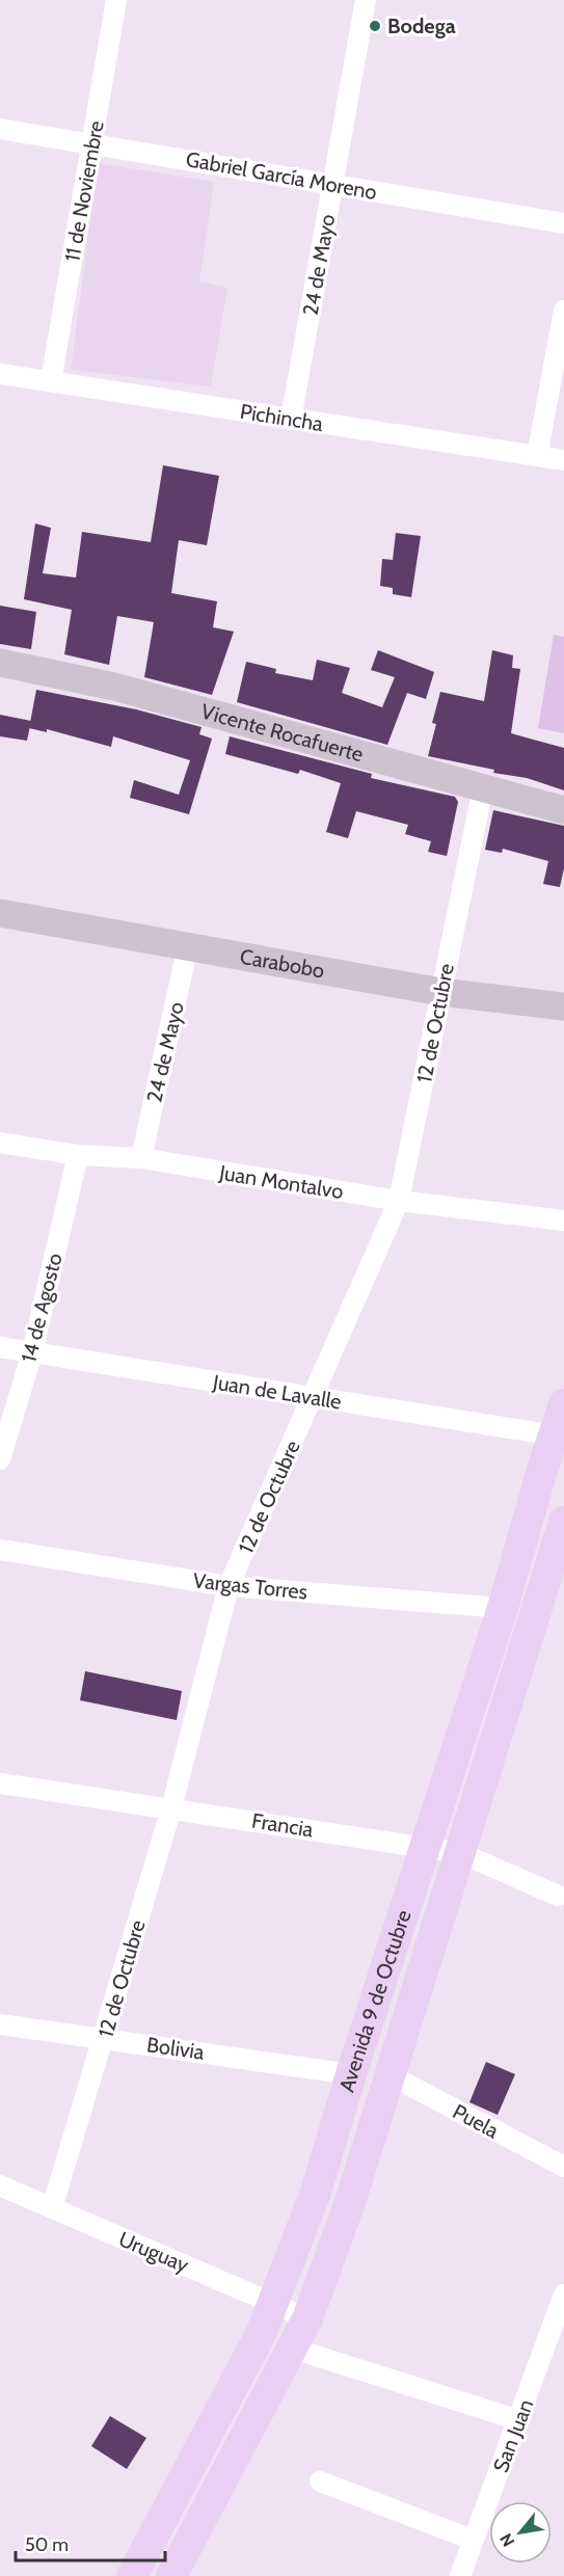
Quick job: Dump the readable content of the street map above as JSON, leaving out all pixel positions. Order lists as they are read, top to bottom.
{
  "streets": {
    "main road": ["Vicente Rocafuerte", "Carabobo", "Avenida 9 de Octubre"],
    "street": [
      "Gabriel García Moreno",
      "11 de Noviembre",
      "24 de Mayo",
      "Pichincha",
      "12 de Octubre",
      "Juan Montalvo",
      "14 de Agosto",
      "Juan de Lavalle",
      "Vargas Torres",
      "Francia",
      "Bolivia",
      "Puela",
      "Uruguay",
      "San Juan"
    ]
  },
  "crossings": [
    ["Gabriel García Moreno", "11 de Noviembre"],
    ["Gabriel García Moreno", "24 de Mayo"],
    ["11 de Noviembre", "Pichincha"],
    ["24 de Mayo", "Pichincha"],
    ["24 de Mayo", "Carabobo"],
    ["24 de Mayo", "Juan Montalvo"],
    ["Vicente Rocafuerte", "12 de Octubre"],
    ["Carabobo", "12 de Octubre"],
    ["12 de Octubre", "Juan Montalvo"],
    ["12 de Octubre", "Juan de Lavalle"],
    ["12 de Octubre", "Vargas Torres"],
    ["12 de Octubre", "Francia"],
    ["12 de Octubre", "Bolivia"],
    ["12 de Octubre", "Uruguay"],
    ["Juan Montalvo", "14 de Agosto"],
    ["14 de Agosto", "Juan de Lavalle"],
    ["Juan de Lavalle", "Avenida 9 de Octubre"],
    ["Vargas Torres", "Avenida 9 de Octubre"],
    ["Francia", "Avenida 9 de Octubre"],
    ["Avenida 9 de Octubre", "Bolivia"],
    ["Avenida 9 de Octubre", "Puela"],
    ["Avenida 9 de Octubre", "Uruguay"]
  ],
  "places": ["Bodega"],
  "scale_bar": "50 m",
  "north": "bottom left"
}
